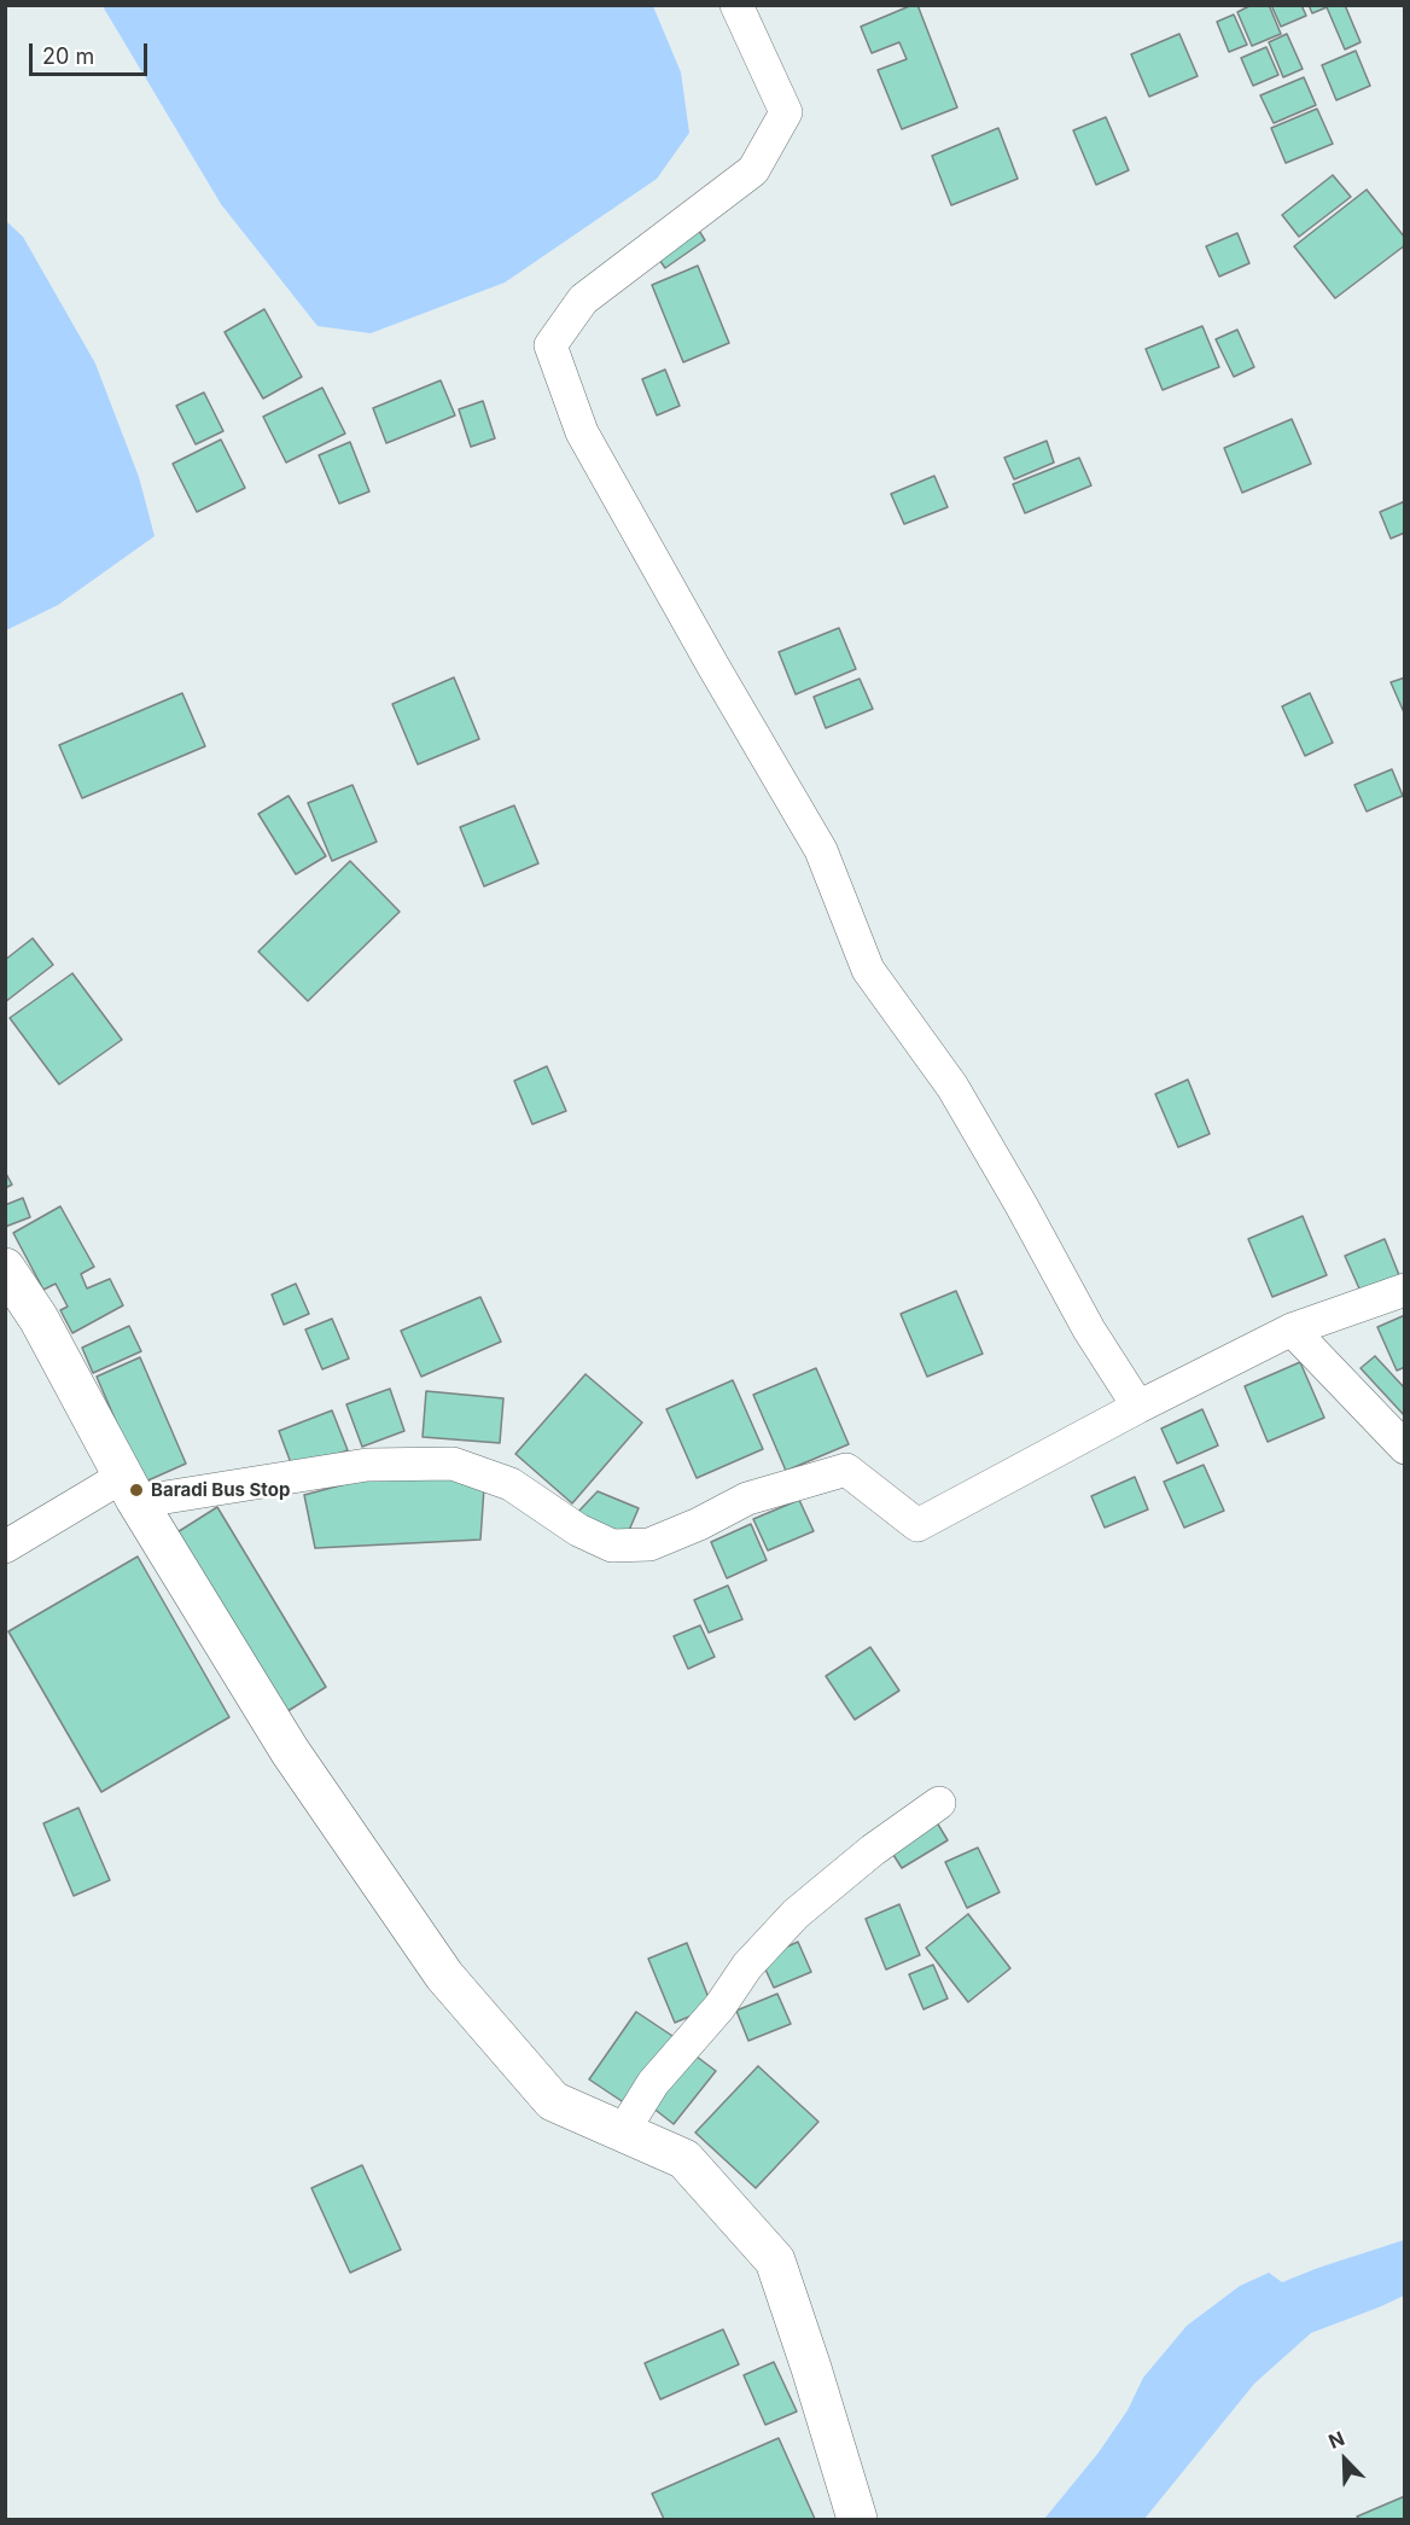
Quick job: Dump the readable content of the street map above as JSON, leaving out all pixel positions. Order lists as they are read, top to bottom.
{
  "places": ["Baradi Bus Stop"],
  "scale_bar": "20 m",
  "north": "top left"
}
